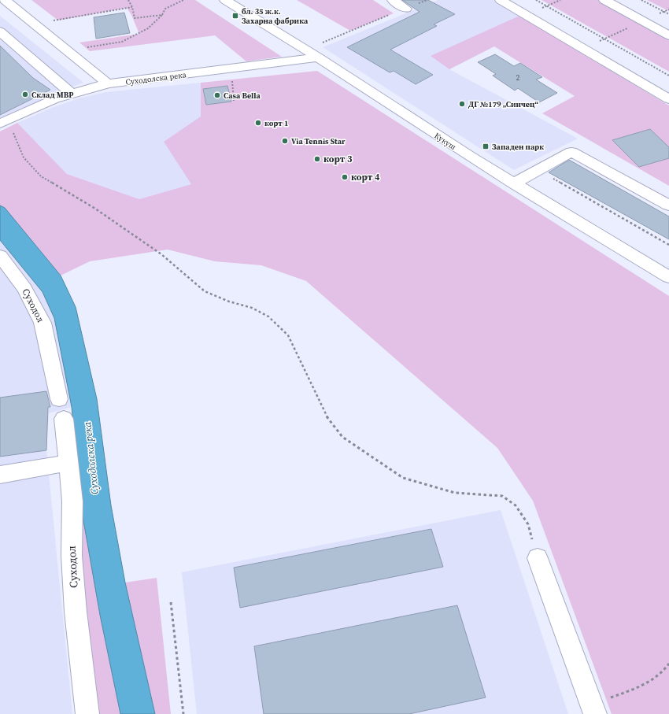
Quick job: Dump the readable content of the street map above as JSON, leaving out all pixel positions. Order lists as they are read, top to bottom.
{
  "streets": {
    "street": ["Суходолска река", "Кукуш", "Суходол"]
  },
  "crossings": [
    ["Суходолска река", "Кукуш"]
  ],
  "water": ["Суходолска река"],
  "places": {
    "transit": ["бл. 35 ж.к. Захарна фабрика", "Западен парк"],
    "other": [
      "Склад МВР",
      "Casa Bella",
      "ДГ №179 „Синчец“",
      "корт 1",
      "Via Tennis Star",
      "корт 3",
      "корт 4"
    ]
  },
  "house_numbers": ["2"]
}
